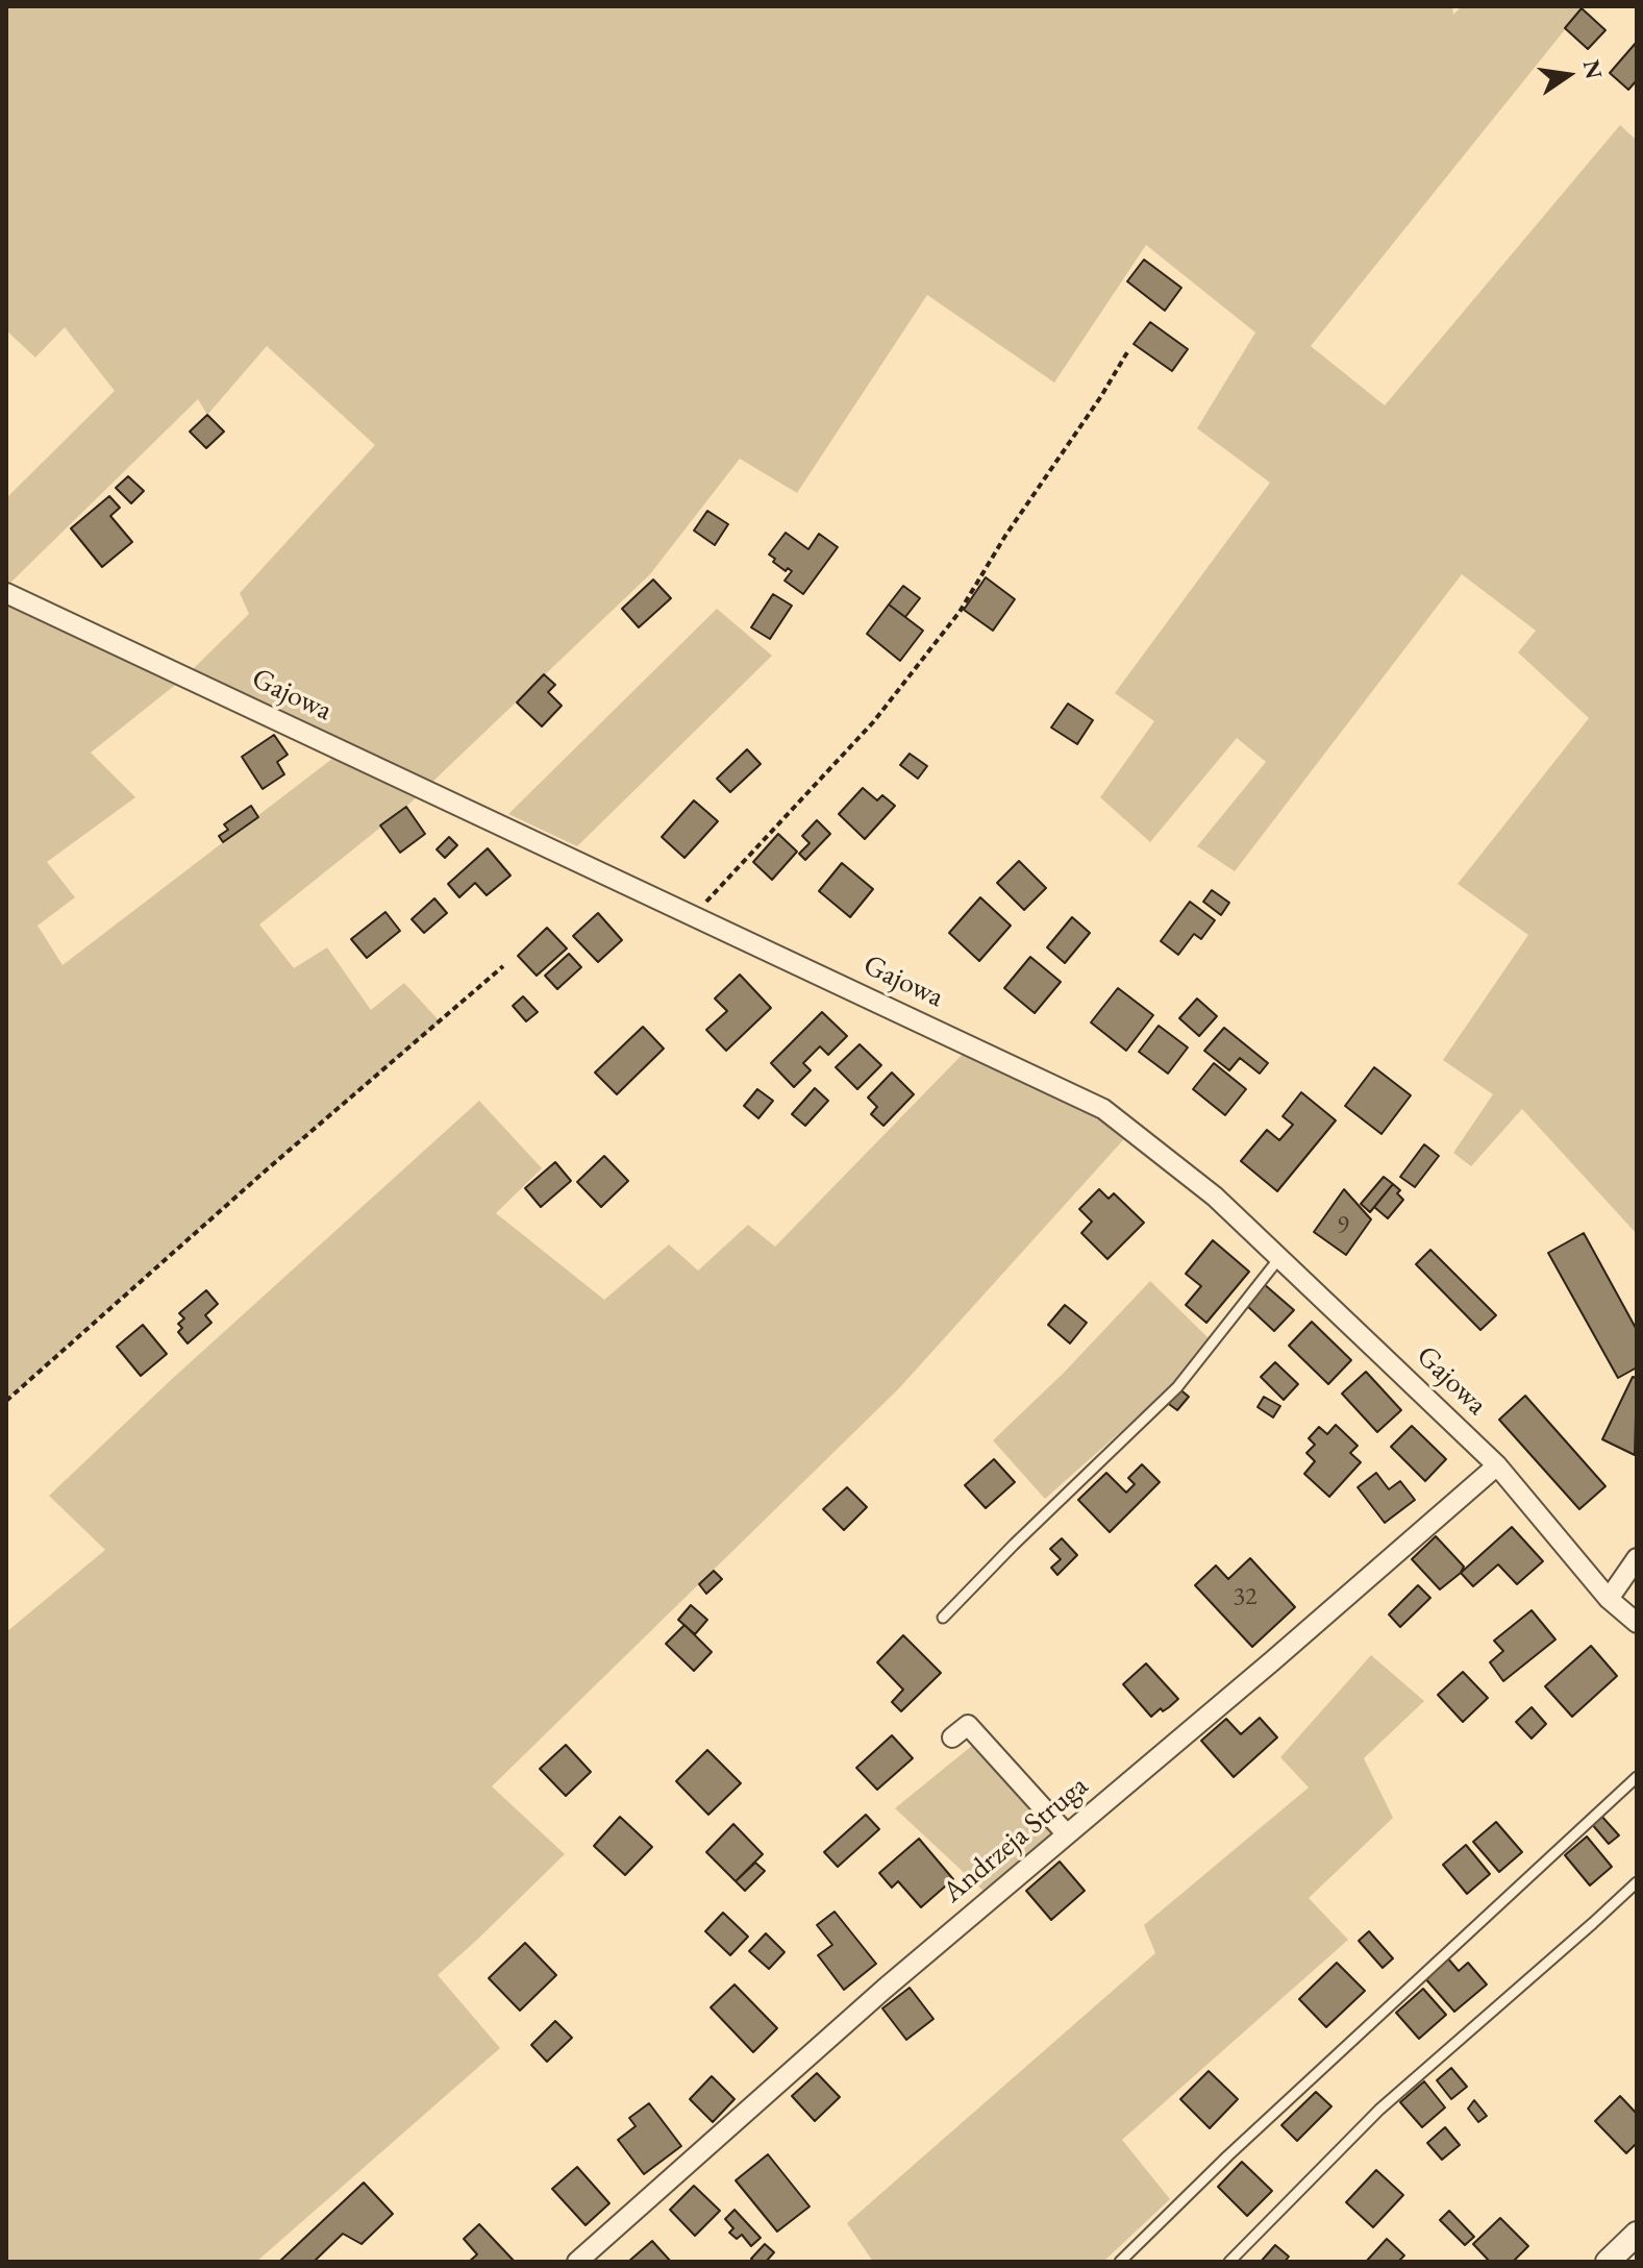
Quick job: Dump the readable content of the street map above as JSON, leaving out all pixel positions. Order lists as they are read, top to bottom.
{
  "streets": {
    "street": ["Gajowa", "Andrzeja Struga"]
  },
  "crossings": [
    ["Gajowa", "Andrzeja Struga"]
  ],
  "house_numbers": ["9", "32"],
  "north": "right"
}
